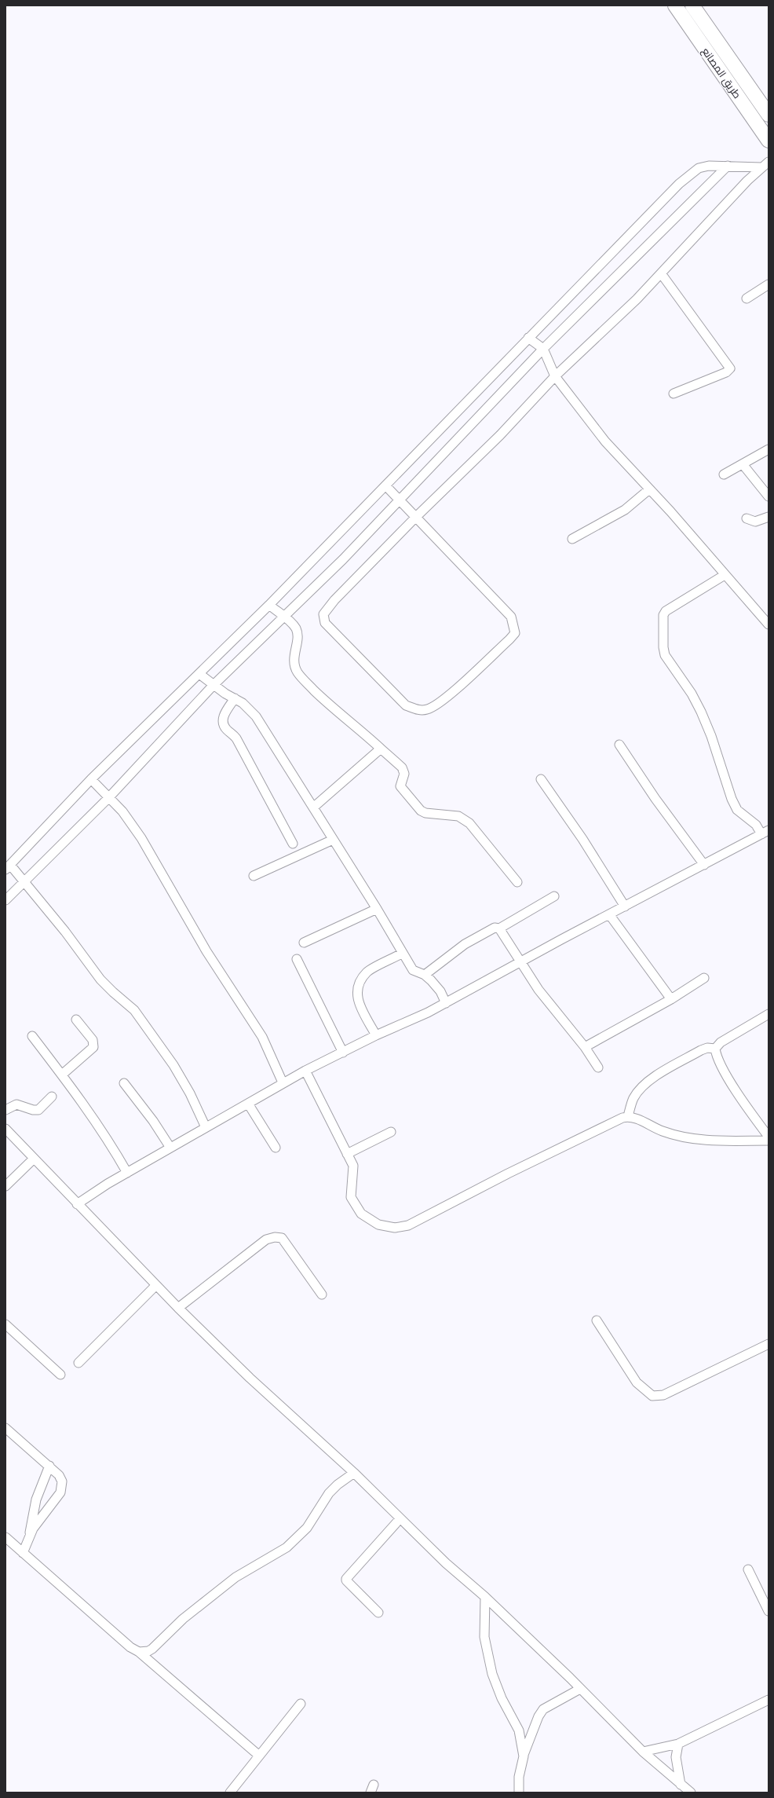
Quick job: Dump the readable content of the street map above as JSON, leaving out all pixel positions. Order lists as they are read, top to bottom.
{
  "streets": {
    "main road": ["طريق المصانع"]
  }
}
